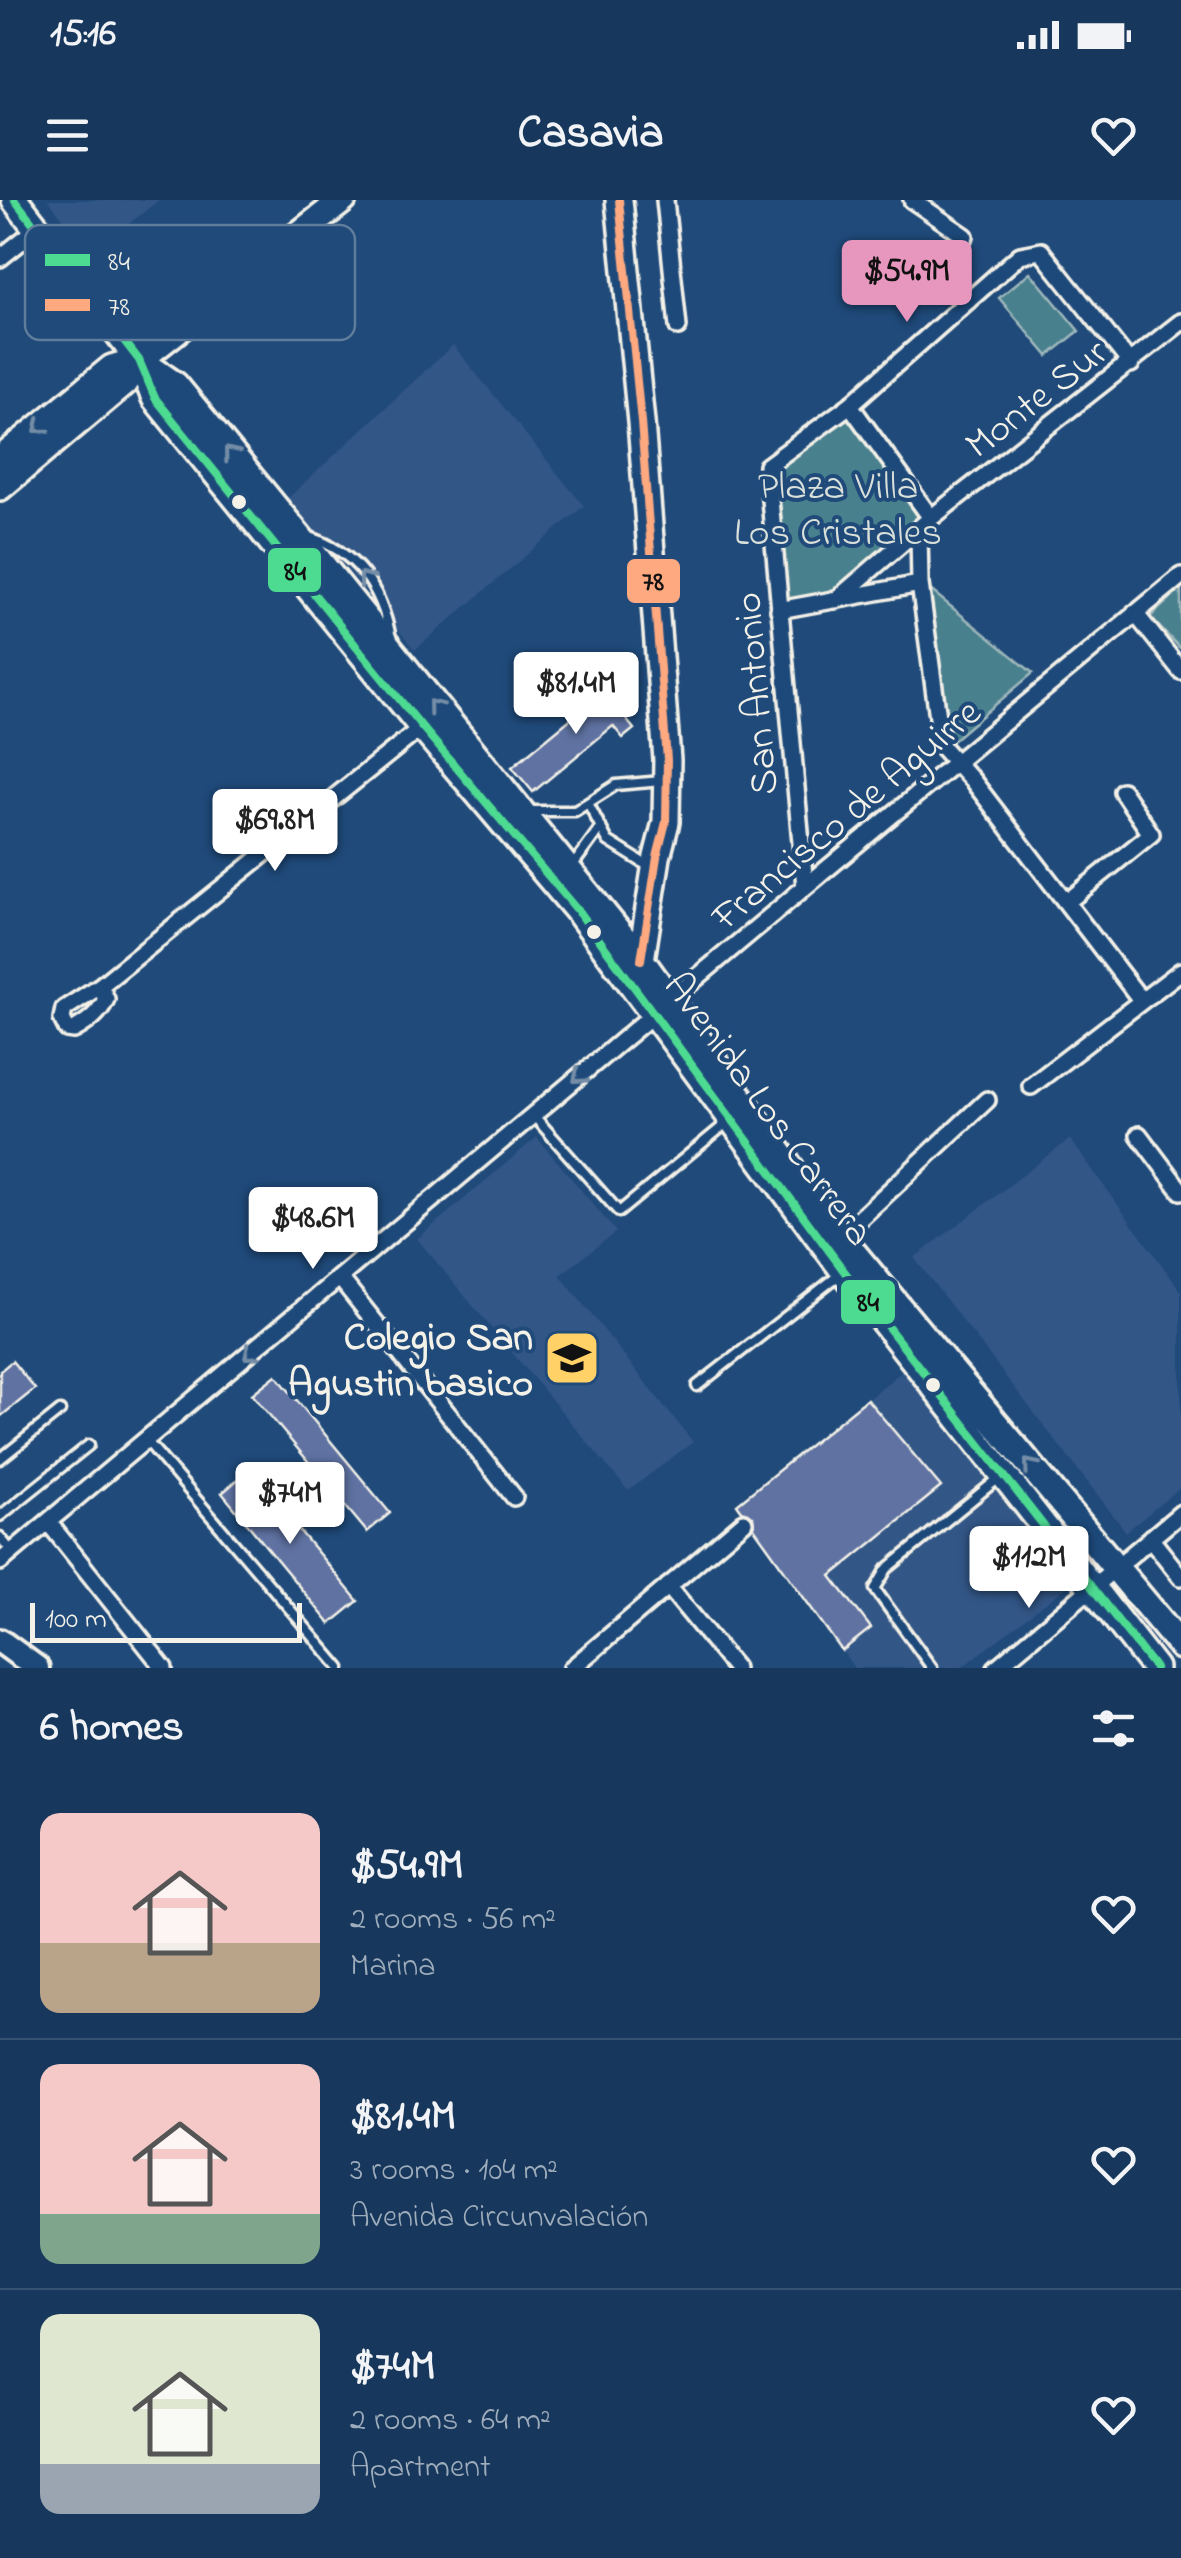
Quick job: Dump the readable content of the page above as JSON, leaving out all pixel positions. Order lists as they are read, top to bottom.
{
  "streets": {
    "main road": ["Avenida Los Carrera"],
    "street": ["Monte Sur", "San Antonio", "Francisco de Aguirre"]
  },
  "crossings": [
    ["San Antonio", "Francisco de Aguirre"],
    ["Francisco de Aguirre", "Avenida Los Carrera"]
  ],
  "parks": ["Plaza Villa Los Cristales"],
  "places": {
    "school or university": ["Colegio San Agustin basico"]
  },
  "lines": ["transit line 84", "transit line 78"],
  "legend": ["84", "78"],
  "scale_bar": "100 m",
  "page": {
    "status": "15:16",
    "header": "Casavia",
    "price": [
      "$54.9M",
      "$81.4M",
      "$69.8M",
      "$48.6M",
      "$74M",
      "$112M"
    ],
    "scale": "100 m",
    "heading": "6 homes",
    "list": [
      {
        "name": "$54.9M",
        "note": "2 rooms · 56 m² · Marina"
      },
      {
        "name": "$81.4M",
        "note": "3 rooms · 104 m² · Avenida Circunvalación"
      },
      {
        "name": "$74M",
        "note": "2 rooms · 64 m² · Apartment"
      }
    ]
  }
}
